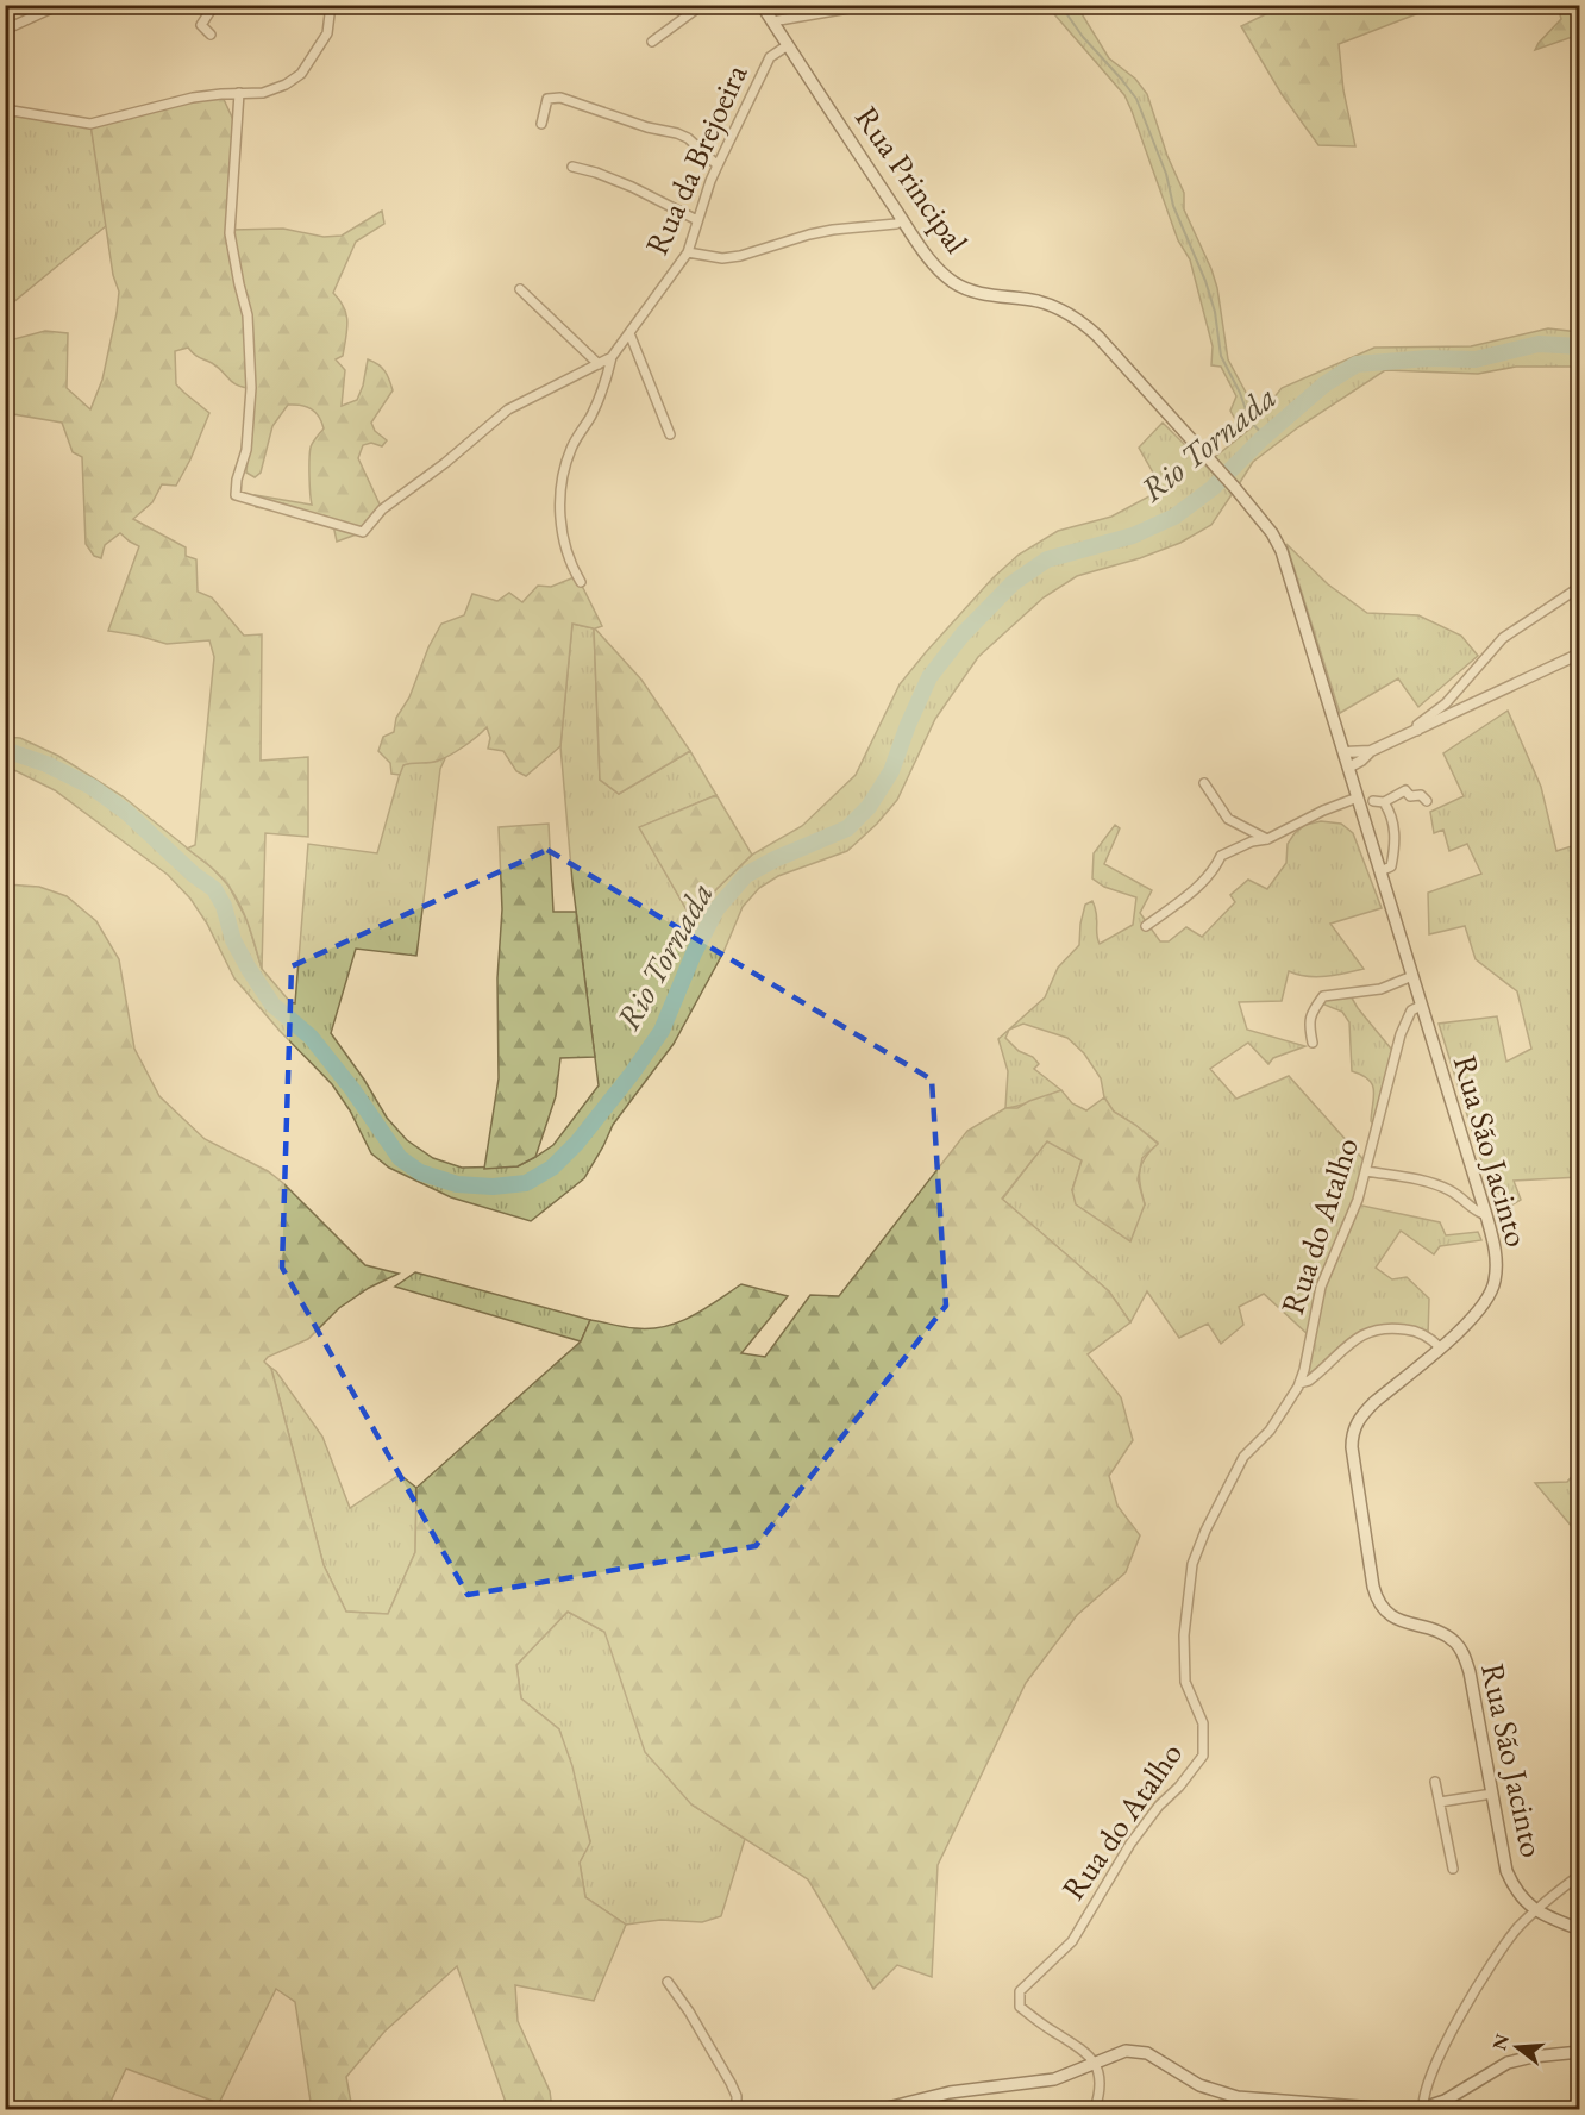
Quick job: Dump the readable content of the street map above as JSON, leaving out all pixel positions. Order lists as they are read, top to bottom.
{
  "streets": {
    "main road": ["Rua Principal", "Rua São Jacinto"],
    "street": ["Rua da Brejoeira", "Rua do Atalho"]
  },
  "crossings": [
    ["Rua da Brejoeira", "Rua Principal"],
    ["Rua Principal", "Rua São Jacinto"],
    ["Rua São Jacinto", "Rua do Atalho"]
  ],
  "water": ["Rio Tornada"],
  "north": "left"
}
